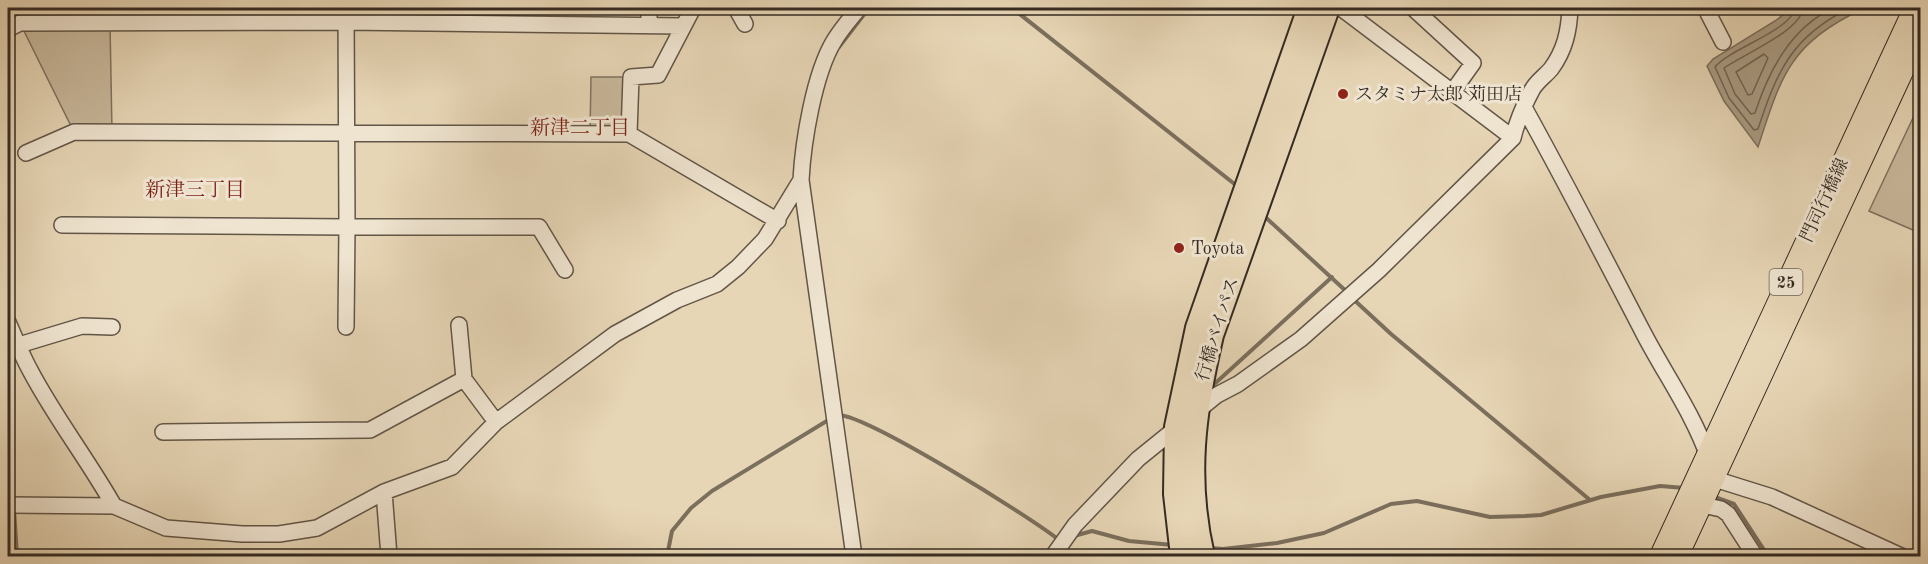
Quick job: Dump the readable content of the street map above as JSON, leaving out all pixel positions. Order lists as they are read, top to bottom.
{
  "streets": {
    "highway": ["行橋バイパス"],
    "main road": ["門司行橋線", "25"]
  },
  "districts": ["新津二丁目", "新津三丁目"],
  "places": ["スタミナ太郎 苅田店", "Toyota"]
}
